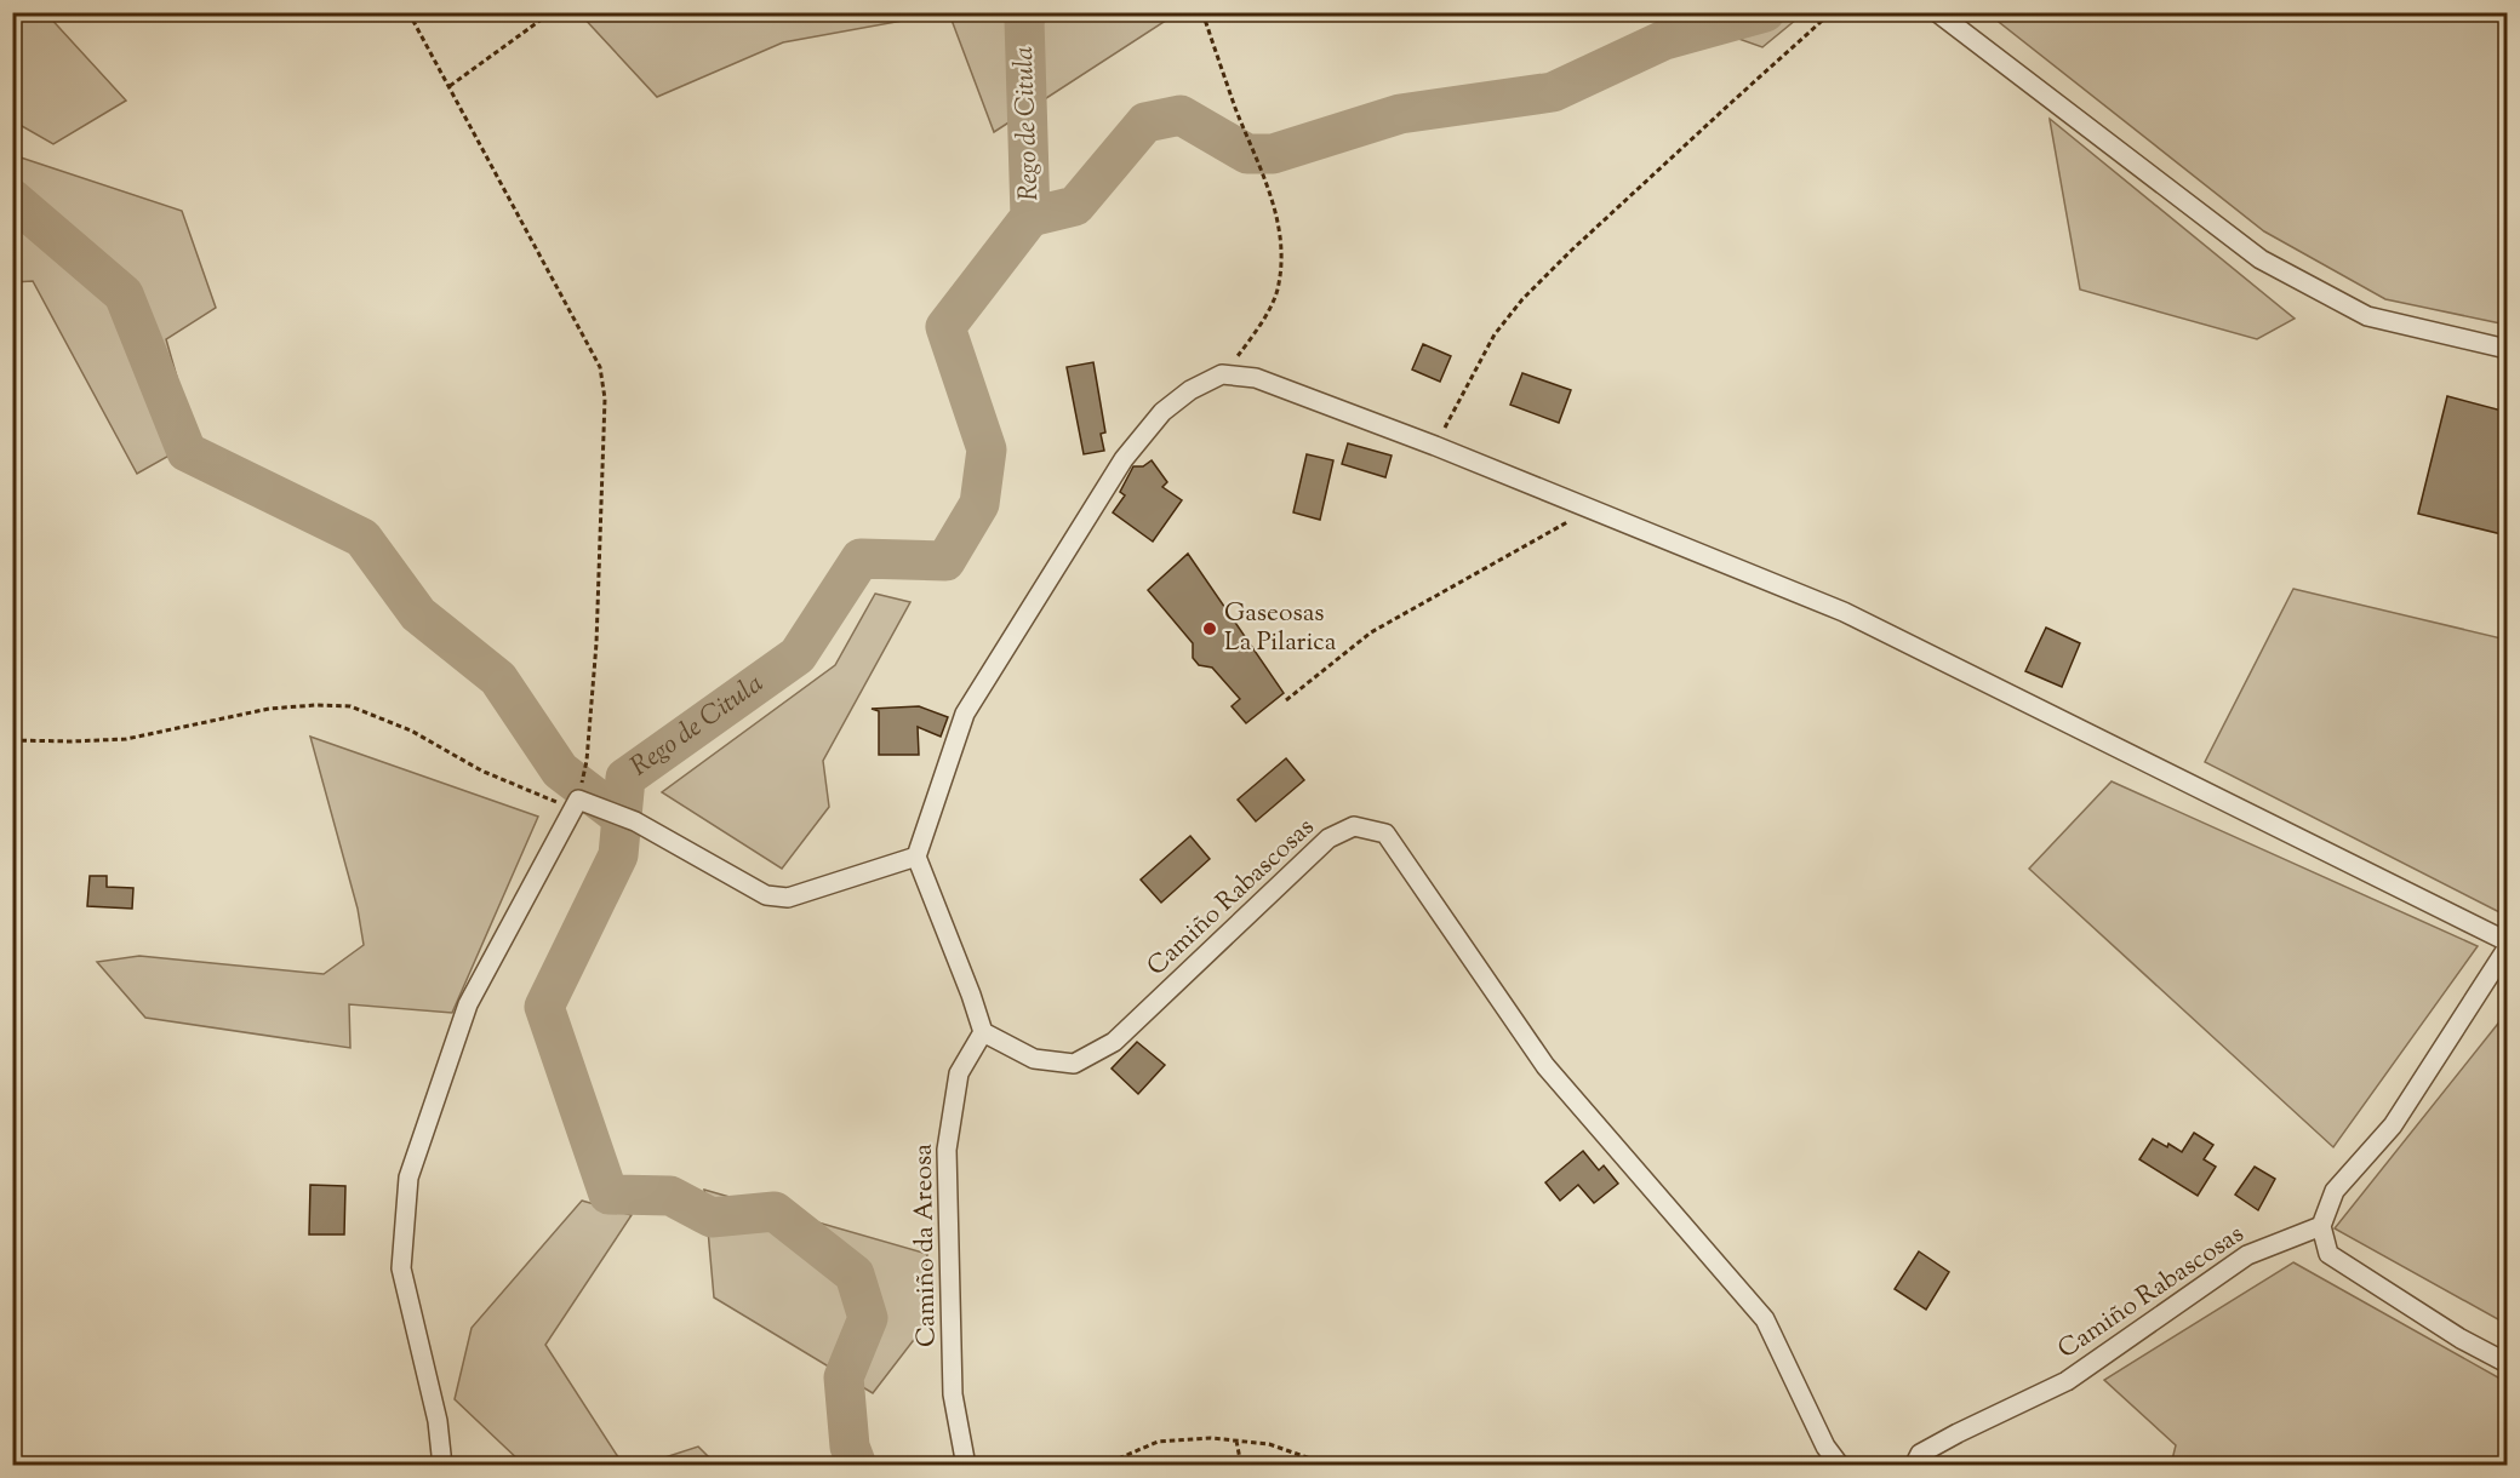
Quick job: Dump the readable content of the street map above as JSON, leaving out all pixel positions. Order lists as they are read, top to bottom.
{
  "streets": {
    "street": ["Camiño Rabascosas", "Camiño da Areosa"]
  },
  "crossings": [
    ["Camiño Rabascosas", "Camiño da Areosa"]
  ],
  "water": ["Rego de Citula"],
  "places": ["Gaseosas La Pilarica"]
}
